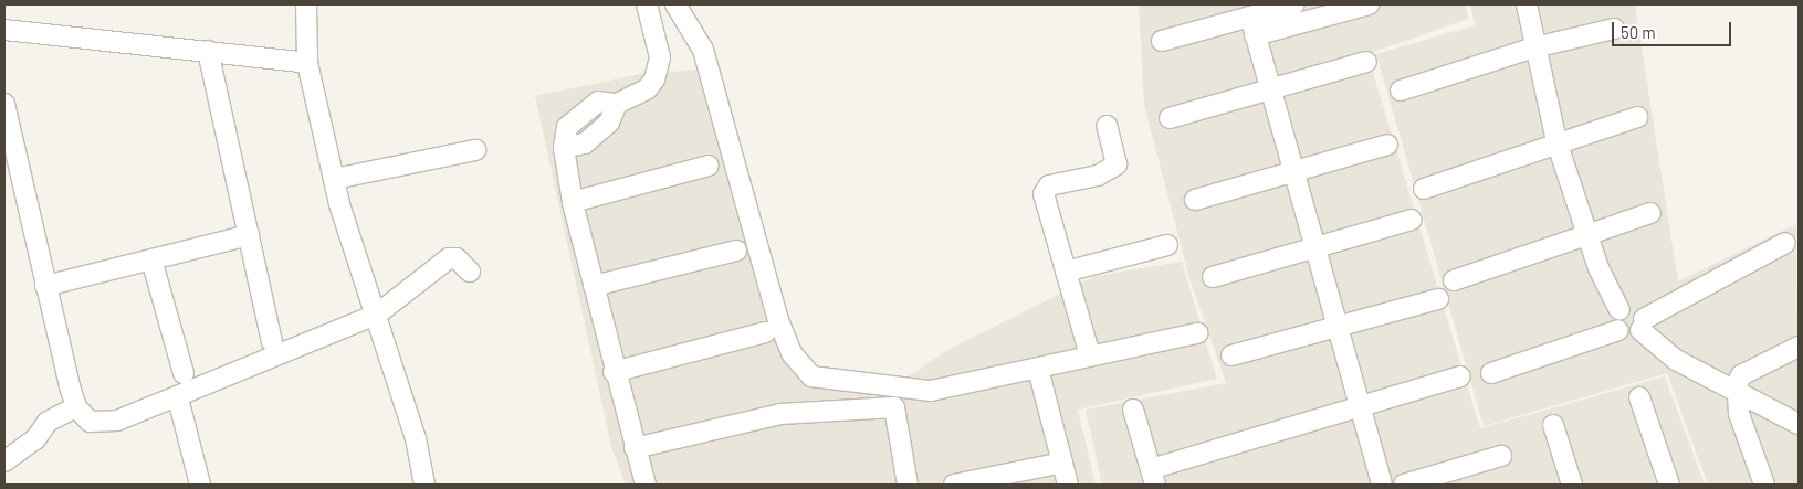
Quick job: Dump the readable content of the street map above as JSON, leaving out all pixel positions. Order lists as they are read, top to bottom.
{
  "scale_bar": "50 m"
}
